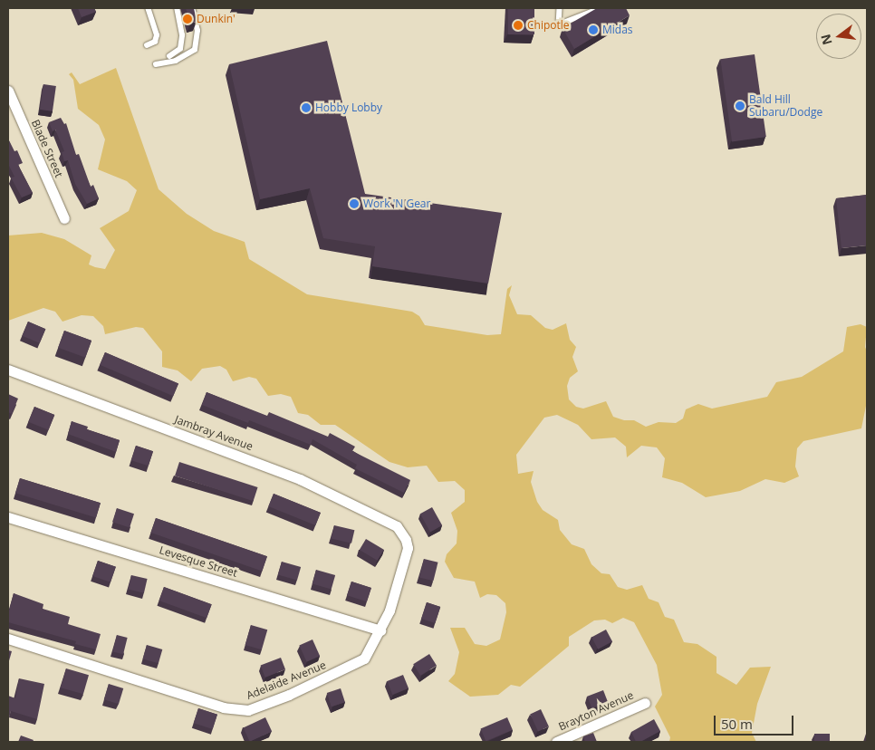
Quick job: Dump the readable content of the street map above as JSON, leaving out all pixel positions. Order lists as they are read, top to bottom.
{
  "streets": {
    "street": [
      "Blade Street",
      "Jambray Avenue",
      "Levesque Street",
      "Adelaide Avenue",
      "Brayton Avenue"
    ]
  },
  "crossings": [
    ["Jambray Avenue", "Adelaide Avenue"],
    ["Levesque Street", "Adelaide Avenue"]
  ],
  "places": [
    "Dunkin'",
    "Chipotle",
    "Midas",
    "Bald Hill Subaru/Dodge",
    "Hobby Lobby",
    "Work 'N Gear"
  ],
  "scale_bar": "50 m",
  "north": "left"
}
